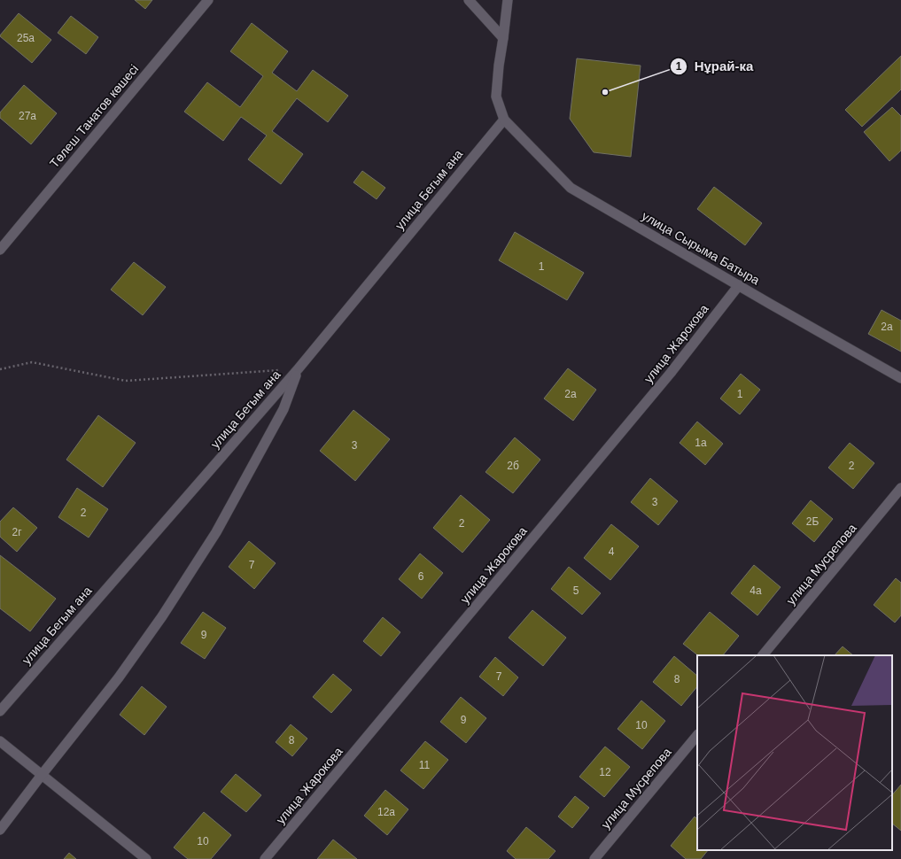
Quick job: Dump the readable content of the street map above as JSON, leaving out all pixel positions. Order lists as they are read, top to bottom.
{
  "streets": {
    "street": [
      "Төлеш Танатов көшесі",
      "улица Бегым ана",
      "улица Сырыма Батыра",
      "улица Жарокова",
      "улица Мусрепова"
    ]
  },
  "crossings": [
    ["улица Бегым ана", "улица Сырыма Батыра"],
    ["улица Сырыма Батыра", "улица Жарокова"]
  ],
  "places": ["Нұрай-ка"],
  "house_numbers": [
    "25а",
    "27а",
    "1",
    "2а",
    "2а",
    "1",
    "1а",
    "3",
    "2б",
    "2",
    "3",
    "2",
    "2Б",
    "2",
    "2г",
    "4",
    "7",
    "6",
    "5",
    "4а",
    "9",
    "7",
    "8",
    "9",
    "10",
    "8",
    "11",
    "12",
    "12а",
    "10"
  ]
}
